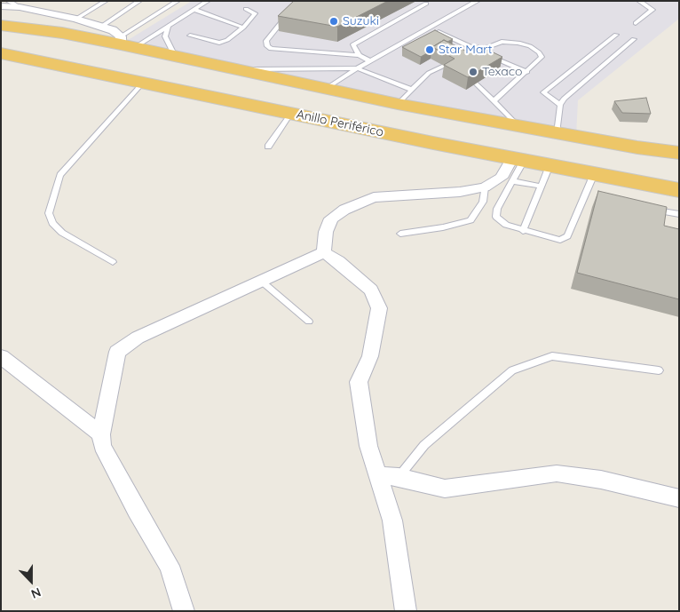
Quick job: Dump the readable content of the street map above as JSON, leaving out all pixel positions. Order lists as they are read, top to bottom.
{
  "streets": {
    "highway": ["Anillo Periférico"]
  },
  "places": ["Suzuki", "Star Mart", "Texaco"],
  "north": "bottom"
}
